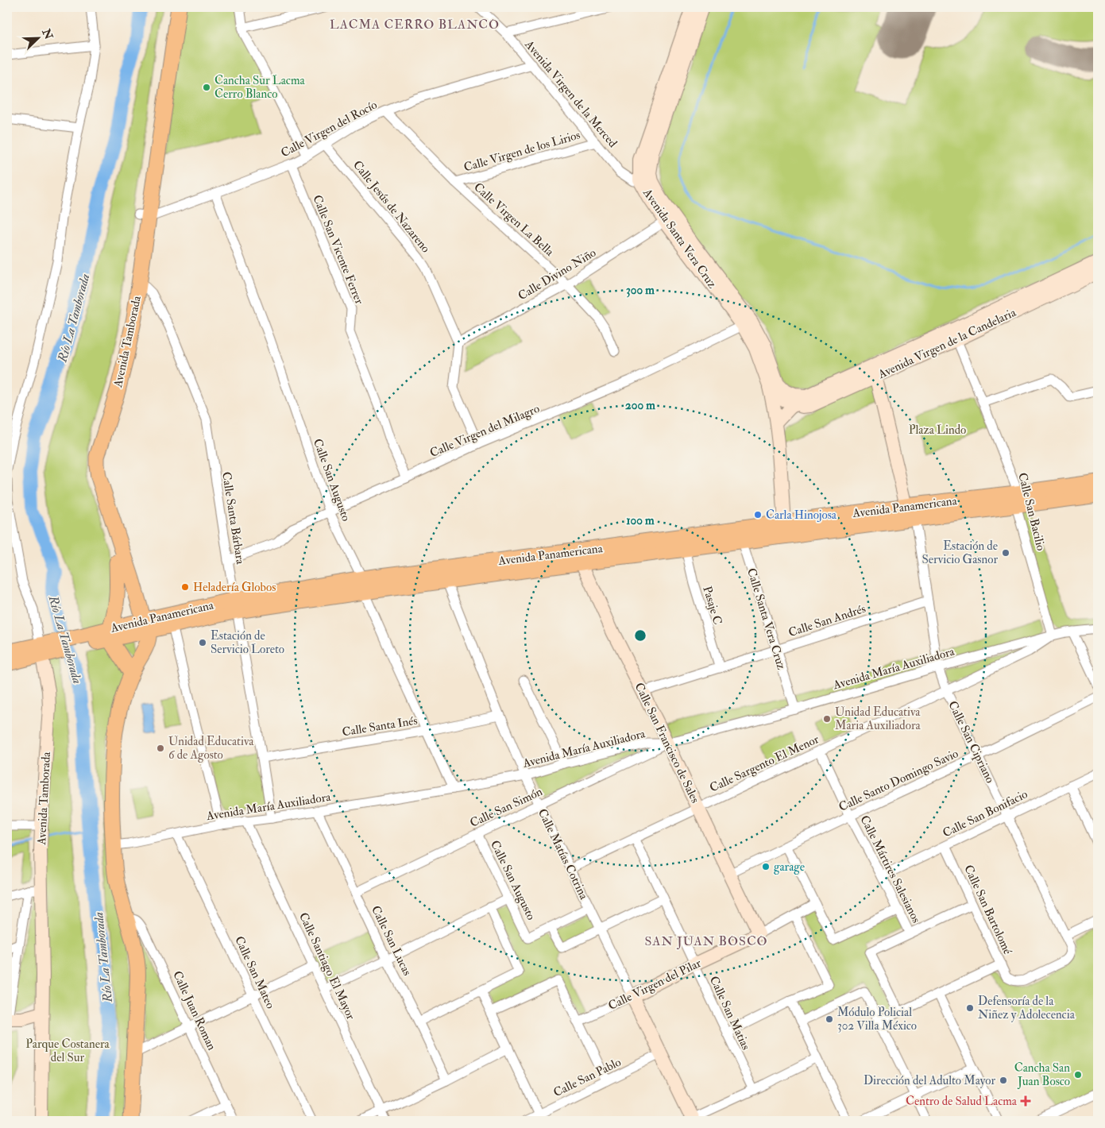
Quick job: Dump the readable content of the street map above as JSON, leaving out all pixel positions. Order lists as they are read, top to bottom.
{
  "streets": {
    "main road": [
      "Avenida Santa Vera Cruz",
      "Avenida Tamborada",
      "Avenida Virgen de la Candelaria",
      "Avenida Panamericana",
      "Calle San Cipriano",
      "Calle San Francisco de Sales",
      "Calle Matías Cotrina",
      "Calle Virgen del Pilar"
    ],
    "street": [
      "Avenida Virgen de la Merced",
      "Calle Virgen del Rocío",
      "Calle Virgen de los Lirios",
      "Calle Jesús de Nazareno",
      "Calle Virgen La Bella",
      "Calle San Vicente Ferrer",
      "Calle Divino Niño",
      "Calle Virgen del Milagro",
      "Calle San Augusto",
      "Calle San Bacilio",
      "Calle Santa Bárbara",
      "Pasaje C",
      "Calle Santa Vera Cruz",
      "Calle San Andrés",
      "Avenida María Auxiliadora",
      "Calle Santa Inés",
      "Calle Sargento El Menor",
      "Calle Santo Domingo Savio",
      "Calle San Simón",
      "Calle San Bonifacio",
      "Calle Mártires Salesianos",
      "Calle San Bartolomé",
      "Calle San Lucas",
      "Calle Santiago El Mayor",
      "Calle San Mateo",
      "Calle Juan Roman",
      "Calle San Matias",
      "Calle San Pablo"
    ]
  },
  "crossings": [
    ["Avenida Virgen de la Merced", "Calle Virgen del Rocío"],
    ["Avenida Virgen de la Merced", "Calle Virgen de los Lirios"],
    ["Avenida Virgen de la Merced", "Avenida Santa Vera Cruz"],
    ["Calle Virgen del Rocío", "Calle Jesús de Nazareno"],
    ["Calle Virgen del Rocío", "Calle Virgen La Bella"],
    ["Calle Virgen del Rocío", "Calle San Vicente Ferrer"],
    ["Calle Virgen del Rocío", "Avenida Tamborada"],
    ["Calle Virgen del Rocío", "Calle San Augusto"],
    ["Calle Virgen de los Lirios", "Calle Virgen La Bella"],
    ["Calle Jesús de Nazareno", "Calle Divino Niño"],
    ["Calle Jesús de Nazareno", "Calle Virgen del Milagro"],
    ["Calle Virgen La Bella", "Calle Divino Niño"],
    ["Avenida Santa Vera Cruz", "Calle Divino Niño"],
    ["Avenida Santa Vera Cruz", "Avenida Virgen de la Candelaria"],
    ["Avenida Santa Vera Cruz", "Calle Virgen del Milagro"],
    ["Calle San Vicente Ferrer", "Calle Virgen del Milagro"],
    ["Avenida Tamborada", "Avenida Panamericana"],
    ["Avenida Tamborada", "Calle Santa Bárbara"],
    ["Avenida Tamborada", "Avenida María Auxiliadora"],
    ["Avenida Tamborada", "Calle Juan Roman"],
    ["Avenida Virgen de la Candelaria", "Calle San Bacilio"],
    ["Avenida Virgen de la Candelaria", "Calle San Cipriano"],
    ["Calle Virgen del Milagro", "Calle San Augusto"],
    ["Calle Virgen del Milagro", "Calle Santa Bárbara"],
    ["Calle San Augusto", "Avenida Panamericana"],
    ["Calle San Augusto", "Avenida María Auxiliadora"],
    ["Calle San Augusto", "Calle Santa Inés"],
    ["Calle San Augusto", "Calle San Simón"],
    ["Avenida Panamericana", "Calle San Bacilio"],
    ["Avenida Panamericana", "Calle Santa Bárbara"],
    ["Avenida Panamericana", "Pasaje C"],
    ["Avenida Panamericana", "Calle Santa Vera Cruz"],
    ["Avenida Panamericana", "Calle San Cipriano"],
    ["Avenida Panamericana", "Calle San Francisco de Sales"],
    ["Avenida Panamericana", "Calle Matías Cotrina"],
    ["Calle San Bacilio", "Avenida María Auxiliadora"],
    ["Calle San Bacilio", "Calle Sargento El Menor"],
    ["Calle Santa Bárbara", "Avenida María Auxiliadora"],
    ["Calle Santa Bárbara", "Calle Santa Inés"],
    ["Pasaje C", "Calle San Andrés"],
    ["Calle Santa Vera Cruz", "Calle San Andrés"],
    ["Calle Santa Vera Cruz", "Avenida María Auxiliadora"],
    ["Calle San Andrés", "Calle San Cipriano"],
    ["Calle San Andrés", "Calle San Francisco de Sales"],
    ["Avenida María Auxiliadora", "Calle San Cipriano"],
    ["Avenida María Auxiliadora", "Calle San Francisco de Sales"],
    ["Avenida María Auxiliadora", "Calle Sargento El Menor"],
    ["Avenida María Auxiliadora", "Calle San Simón"],
    ["Avenida María Auxiliadora", "Calle Matías Cotrina"],
    ["Avenida María Auxiliadora", "Calle San Lucas"],
    ["Avenida María Auxiliadora", "Calle Santiago El Mayor"],
    ["Avenida María Auxiliadora", "Calle San Mateo"],
    ["Calle Santa Inés", "Calle Matías Cotrina"],
    ["Calle San Cipriano", "Calle Sargento El Menor"],
    ["Calle San Cipriano", "Calle Santo Domingo Savio"],
    ["Calle San Cipriano", "Calle San Bonifacio"],
    ["Calle San Cipriano", "Calle San Bartolomé"],
    ["Calle San Francisco de Sales", "Calle Sargento El Menor"],
    ["Calle San Francisco de Sales", "Calle Santo Domingo Savio"],
    ["Calle San Francisco de Sales", "Calle San Simón"],
    ["Calle San Francisco de Sales", "Calle Virgen del Pilar"],
    ["Calle Sargento El Menor", "Calle Matías Cotrina"],
    ["Calle Sargento El Menor", "Calle Mártires Salesianos"],
    ["Calle Sargento El Menor", "Calle San Matias"],
    ["Calle Santo Domingo Savio", "Calle Mártires Salesianos"],
    ["Calle San Simón", "Calle Matías Cotrina"],
    ["Calle San Simón", "Calle San Lucas"],
    ["Calle San Bonifacio", "Calle Mártires Salesianos"],
    ["Calle San Bonifacio", "Calle San Bartolomé"],
    ["Calle Matías Cotrina", "Calle Virgen del Pilar"],
    ["Calle Matías Cotrina", "Calle San Pablo"],
    ["Calle Virgen del Pilar", "Calle San Matias"]
  ],
  "districts": ["LACMA CERRO BLANCO", "SAN JUAN BOSCO"],
  "water": ["Río La Tamborada"],
  "parks": ["Plaza Lindo", "Parque Costanera del Sur"],
  "places": {
    "other": [
      "Cancha Sur Lacma Cerro Blanco",
      "Carla Hinojosa",
      "Estación de Servicio Gasnor",
      "Heladería Globos",
      "Estación de Servicio Loreto",
      "Unidad Educativa Maria Auxiliadora",
      "Unidad Educativa 6 de Agosto",
      "garage",
      "Defensoría de la Niñez y Adolecencia",
      "Módulo Policial 302 Villa México",
      "Cancha San Juan Bosco",
      "Dirección del Adulto Mayor"
    ],
    "health": ["Centro de Salud Lacma"]
  },
  "north": "top right",
  "rings": ["300 m", "200 m", "100 m"]
}
